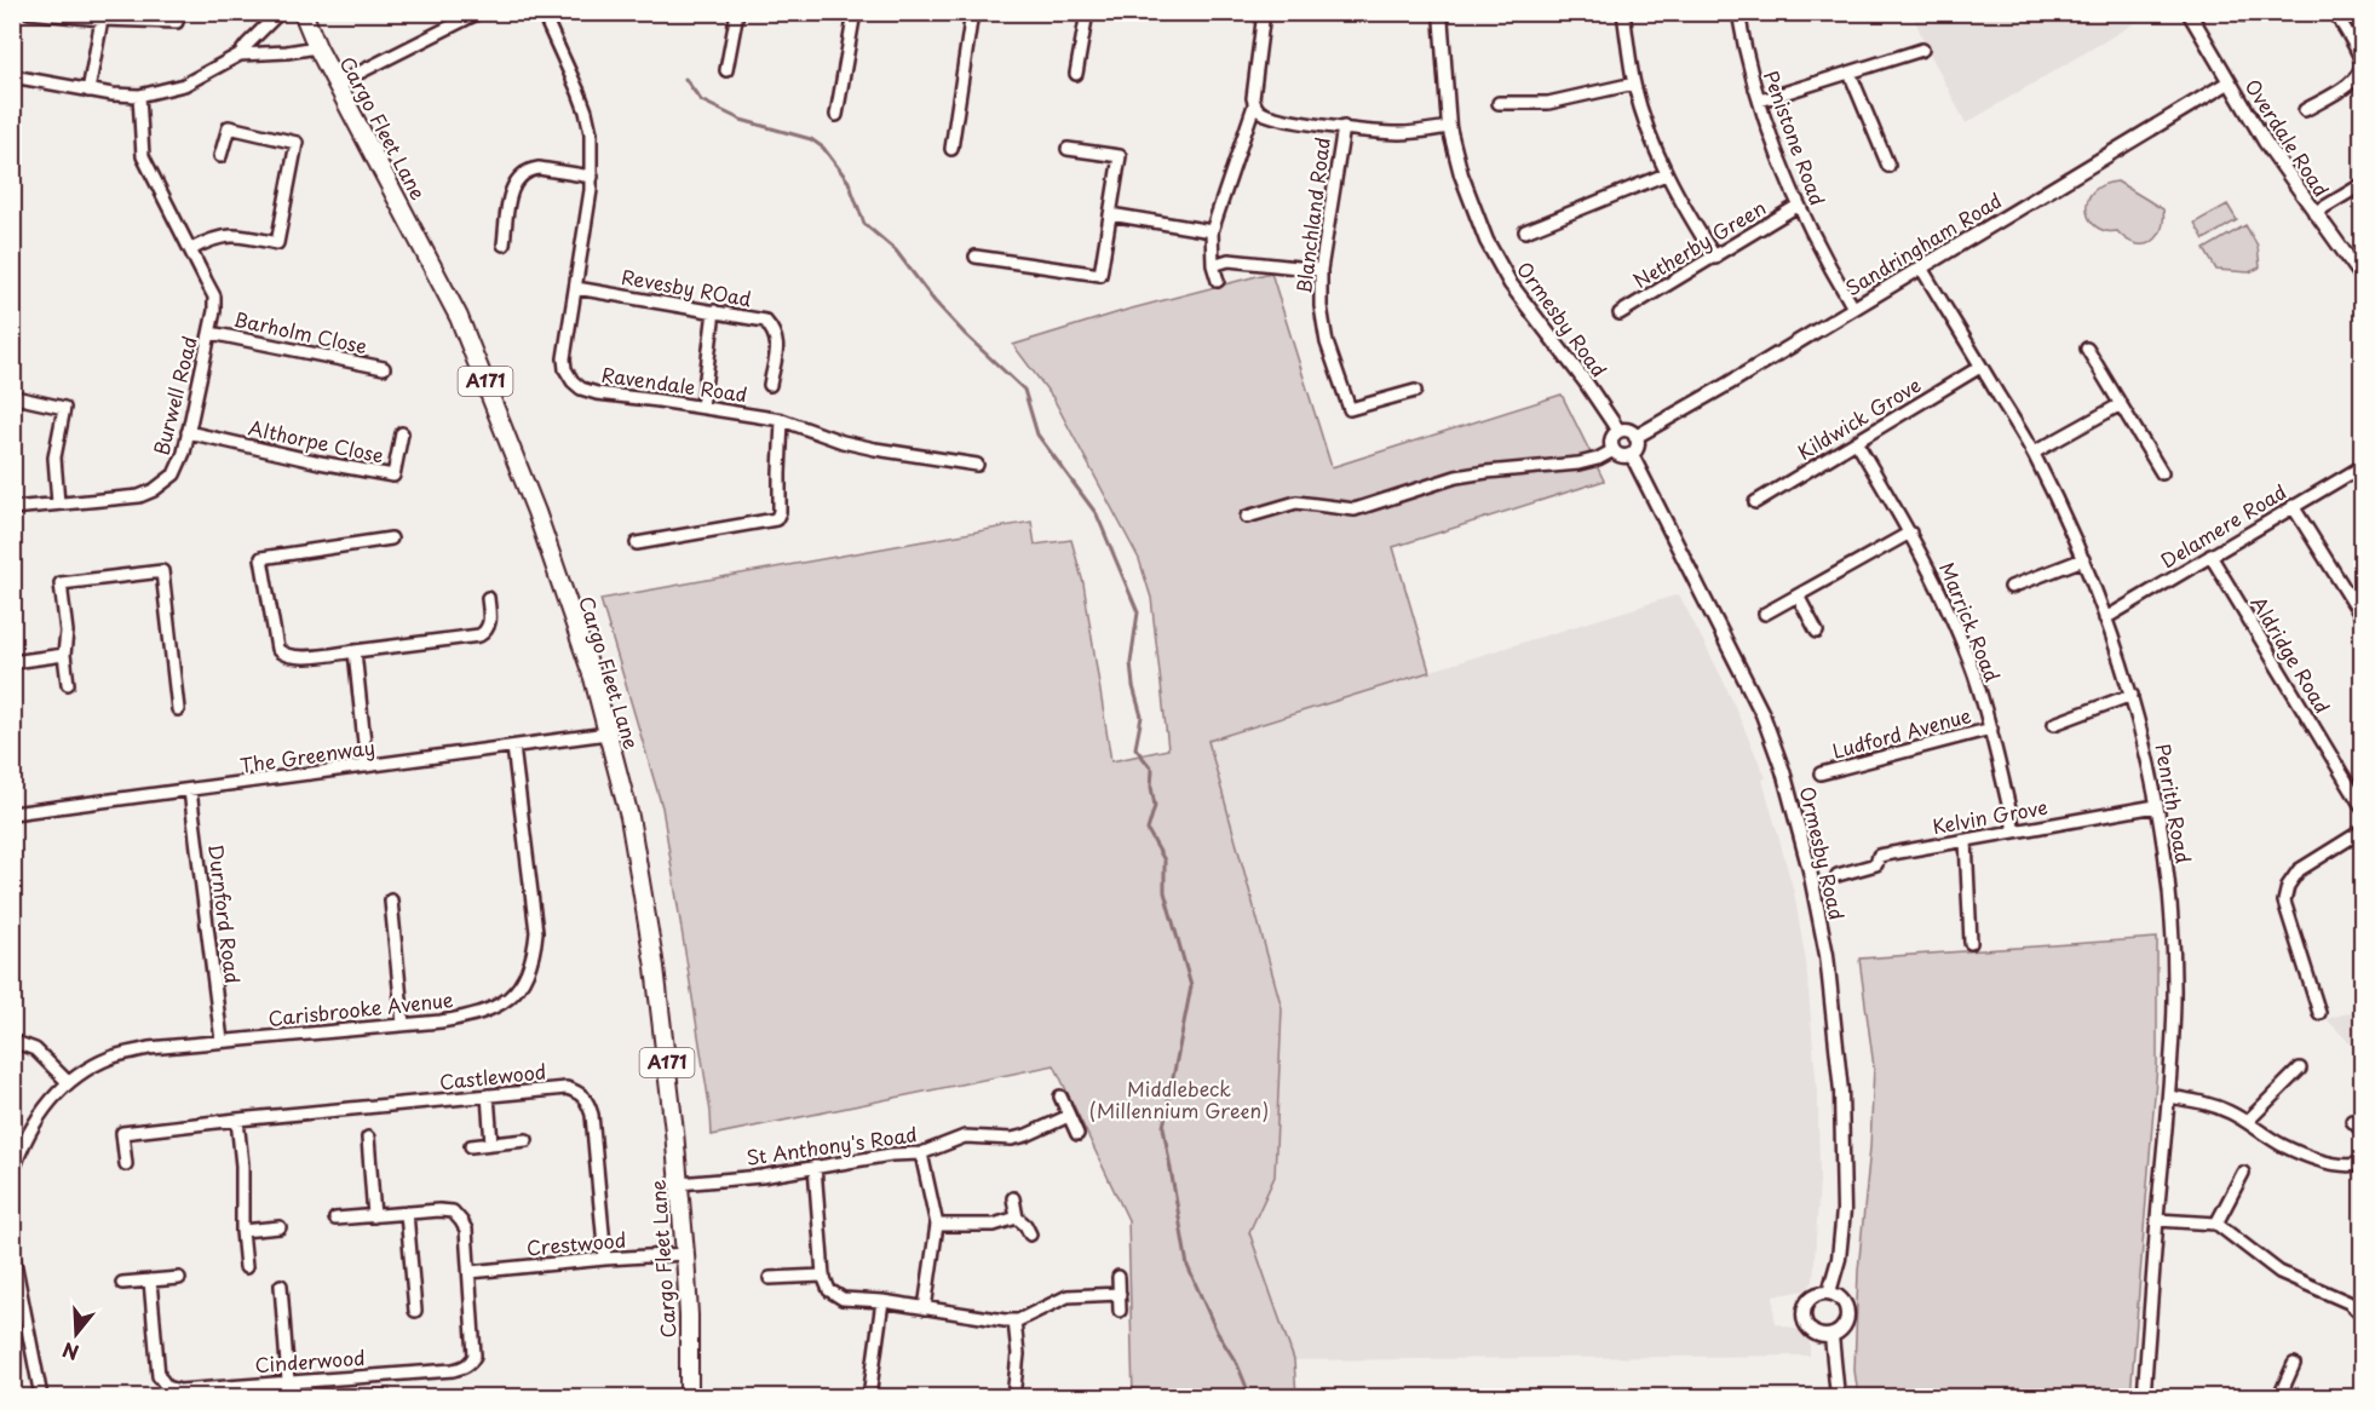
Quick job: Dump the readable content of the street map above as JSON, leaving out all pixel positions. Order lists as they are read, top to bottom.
{
  "streets": {
    "main road": ["Cargo Fleet Lane", "A171"],
    "street": [
      "Penistone Road",
      "Overdale Road",
      "Blanchland Road",
      "Netherby Green",
      "Sandringham Road",
      "Revesby ROad",
      "Ormesby Road",
      "Barholm Close",
      "Ravendale Road",
      "Burwell Road",
      "Kildwick Grove",
      "Althorpe Close",
      "Delamere Road",
      "Marrick Road",
      "Aldridge Road",
      "Ludford Avenue",
      "The Greenway",
      "Penrith Road",
      "Kelvin Grove",
      "Durnford Road",
      "Carisbrooke Avenue",
      "Castlewood",
      "St Anthony's Road",
      "Crestwood",
      "Cinderwood"
    ]
  },
  "crossings": [
    ["Cargo Fleet Lane", "The Greenway"],
    ["Cargo Fleet Lane", "St Anthony's Road"],
    ["Cargo Fleet Lane", "Crestwood"],
    ["Penistone Road", "Netherby Green"],
    ["Penistone Road", "Sandringham Road"],
    ["Overdale Road", "Sandringham Road"],
    ["Sandringham Road", "Ormesby Road"],
    ["Sandringham Road", "Penrith Road"],
    ["Revesby ROad", "Ravendale Road"],
    ["Barholm Close", "Burwell Road"],
    ["Burwell Road", "Althorpe Close"],
    ["Kildwick Grove", "Marrick Road"],
    ["Kildwick Grove", "Penrith Road"],
    ["Delamere Road", "Aldridge Road"],
    ["Delamere Road", "Penrith Road"],
    ["Marrick Road", "Ludford Avenue"],
    ["Marrick Road", "Kelvin Grove"],
    ["The Greenway", "Durnford Road"],
    ["The Greenway", "Carisbrooke Avenue"],
    ["Penrith Road", "Kelvin Grove"],
    ["Durnford Road", "Carisbrooke Avenue"],
    ["Castlewood", "Crestwood"],
    ["Crestwood", "Cinderwood"]
  ],
  "parks": ["Middlebeck (Millennium Green)"],
  "north": "bottom"
}
